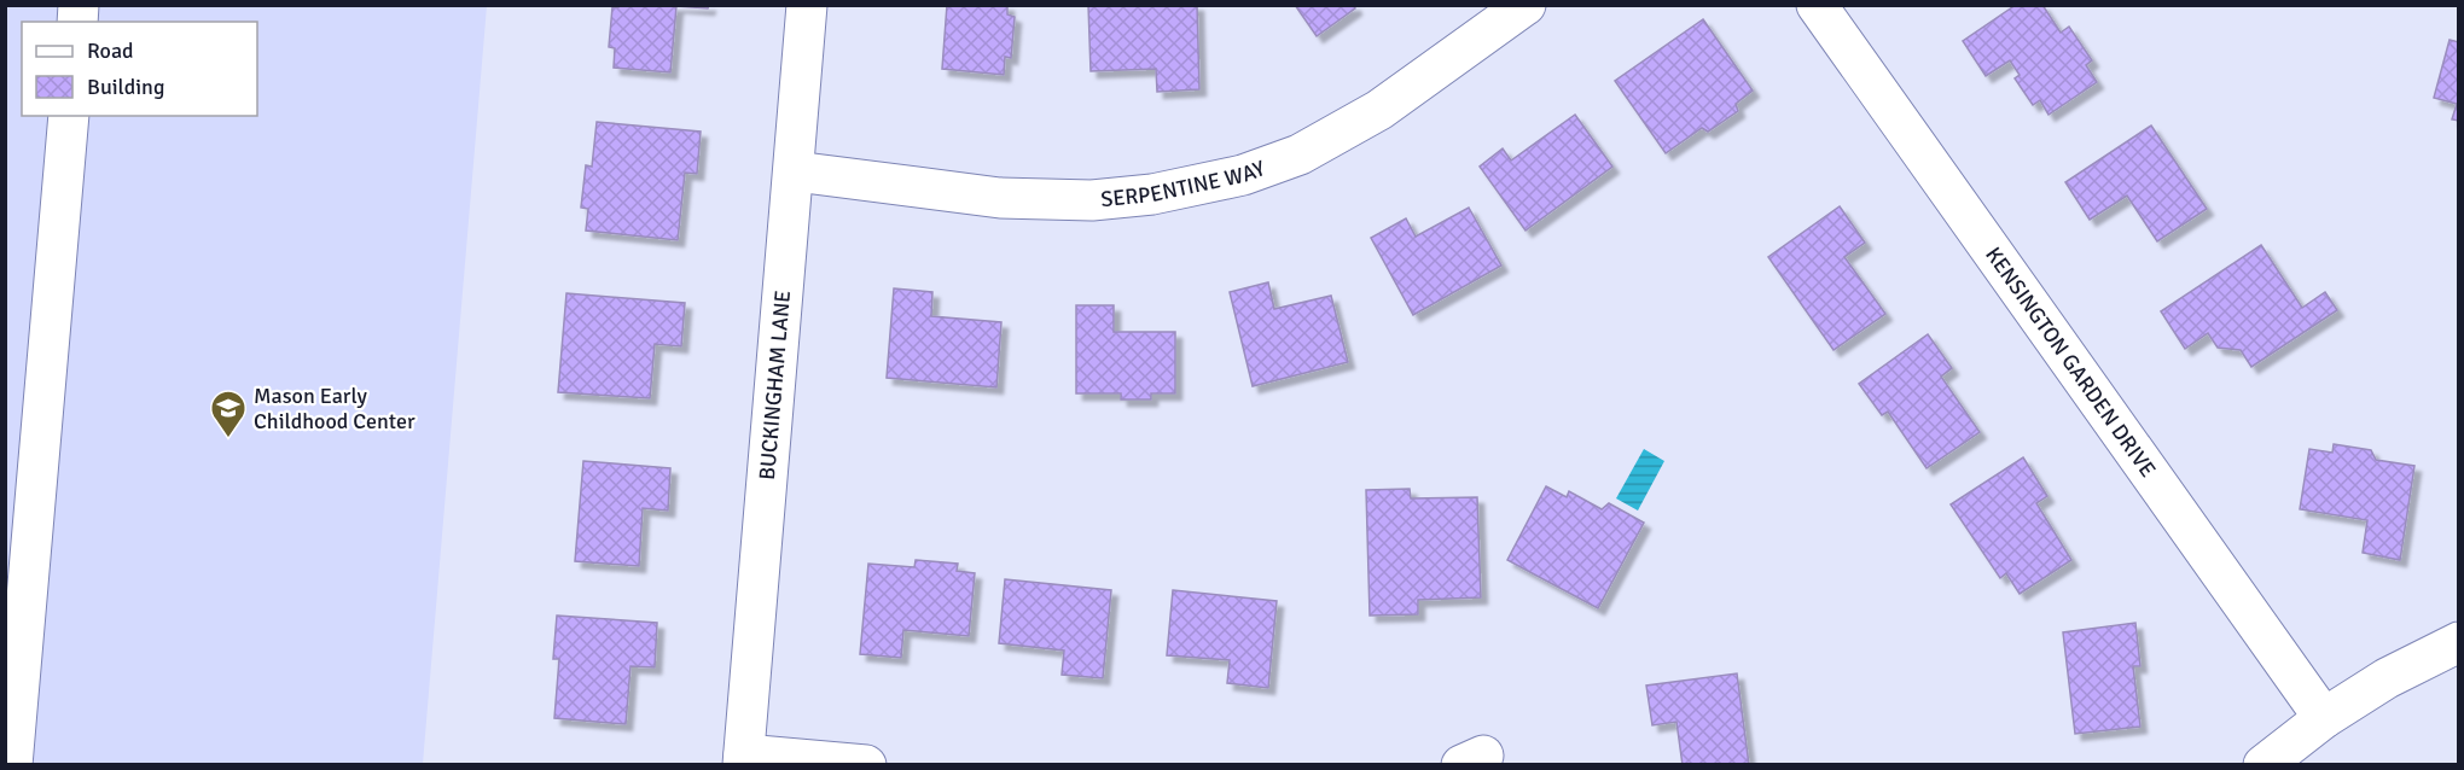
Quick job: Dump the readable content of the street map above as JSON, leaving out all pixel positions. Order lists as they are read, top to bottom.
{
  "streets": {
    "street": ["SERPENTINE WAY", "KENSINGTON GARDEN DRIVE", "BUCKINGHAM LANE"]
  },
  "crossings": [
    ["SERPENTINE WAY", "BUCKINGHAM LANE"]
  ],
  "places": {
    "school or university": ["Mason Early Childhood Center"]
  },
  "legend": ["Road", "Building"]
}
